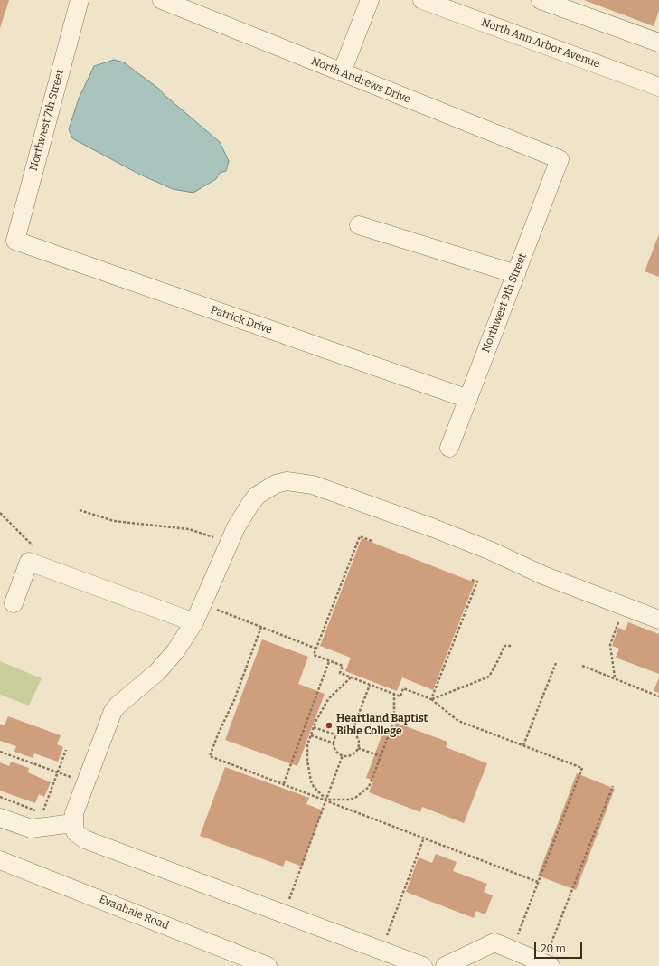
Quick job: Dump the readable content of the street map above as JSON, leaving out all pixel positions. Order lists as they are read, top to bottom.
{
  "streets": {
    "street": [
      "North Ann Arbor Avenue",
      "North Andrews Drive",
      "Northwest 7th Street",
      "Northwest 9th Street",
      "Patrick Drive",
      "Evanhale Road"
    ]
  },
  "crossings": [
    ["North Andrews Drive", "Northwest 9th Street"],
    ["Northwest 7th Street", "Patrick Drive"],
    ["Northwest 9th Street", "Patrick Drive"]
  ],
  "places": ["Heartland Baptist Bible College"],
  "scale_bar": "20 m"
}
